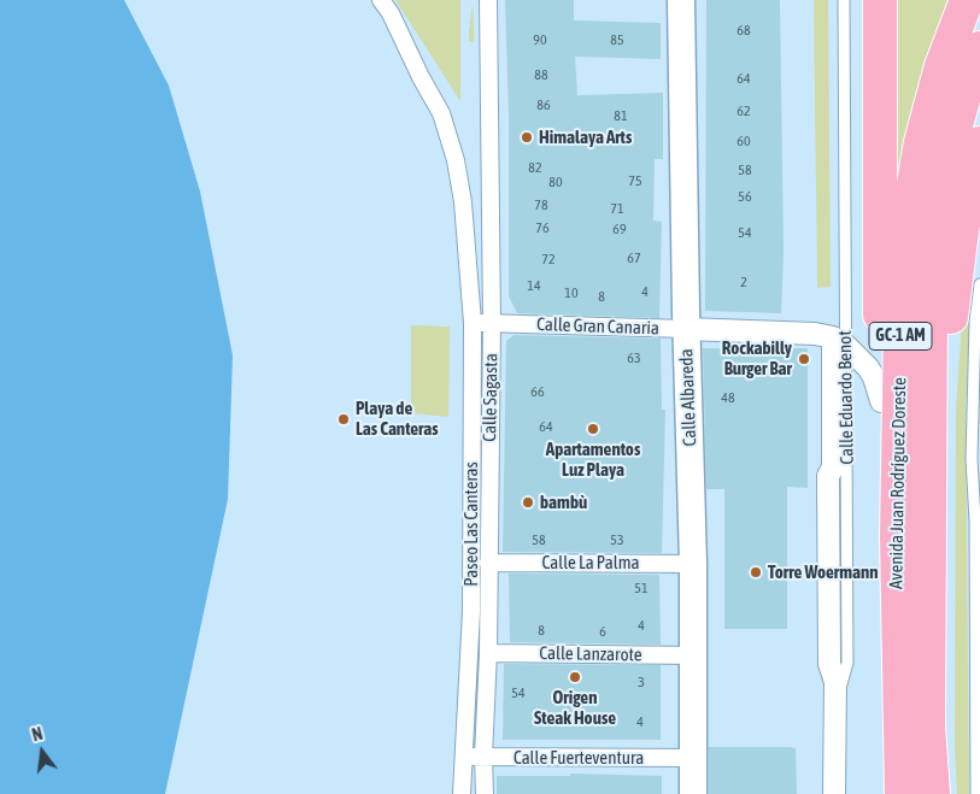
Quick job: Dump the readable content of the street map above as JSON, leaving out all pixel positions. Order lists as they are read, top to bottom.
{
  "streets": {
    "highway": ["GC-1 AM", "Avenida Juan Rodríguez Doreste"],
    "street": [
      "Calle Gran Canaria",
      "Calle Sagasta",
      "Calle Albareda",
      "Calle Eduardo Benot",
      "Paseo Las Canteras",
      "Calle La Palma",
      "Calle Lanzarote",
      "Calle Fuerteventura"
    ]
  },
  "crossings": [
    ["Calle Gran Canaria", "Calle Sagasta"],
    ["Calle Gran Canaria", "Calle Albareda"],
    ["Calle Gran Canaria", "Calle Eduardo Benot"],
    ["Calle Gran Canaria", "Paseo Las Canteras"],
    ["Calle Sagasta", "Calle La Palma"],
    ["Calle Sagasta", "Calle Lanzarote"],
    ["Calle Sagasta", "Calle Fuerteventura"],
    ["Calle Albareda", "Calle La Palma"],
    ["Calle Albareda", "Calle Lanzarote"],
    ["Calle Albareda", "Calle Fuerteventura"],
    ["Paseo Las Canteras", "Calle Fuerteventura"]
  ],
  "places": [
    "Himalaya Arts",
    "Rockabilly Burger Bar",
    "Playa de Las Canteras",
    "Apartamentos Luz Playa",
    "bambù",
    "Torre Woermann",
    "Origen Steak House"
  ],
  "house_numbers": [
    "68",
    "90",
    "85",
    "88",
    "64",
    "86",
    "62",
    "81",
    "60",
    "82",
    "58",
    "75",
    "80",
    "56",
    "78",
    "71",
    "76",
    "69",
    "54",
    "67",
    "72",
    "2",
    "14",
    "4",
    "10",
    "8",
    "63",
    "66",
    "48",
    "64",
    "58",
    "53",
    "51",
    "4",
    "8",
    "6",
    "3",
    "54",
    "4"
  ],
  "north": "top"
}
